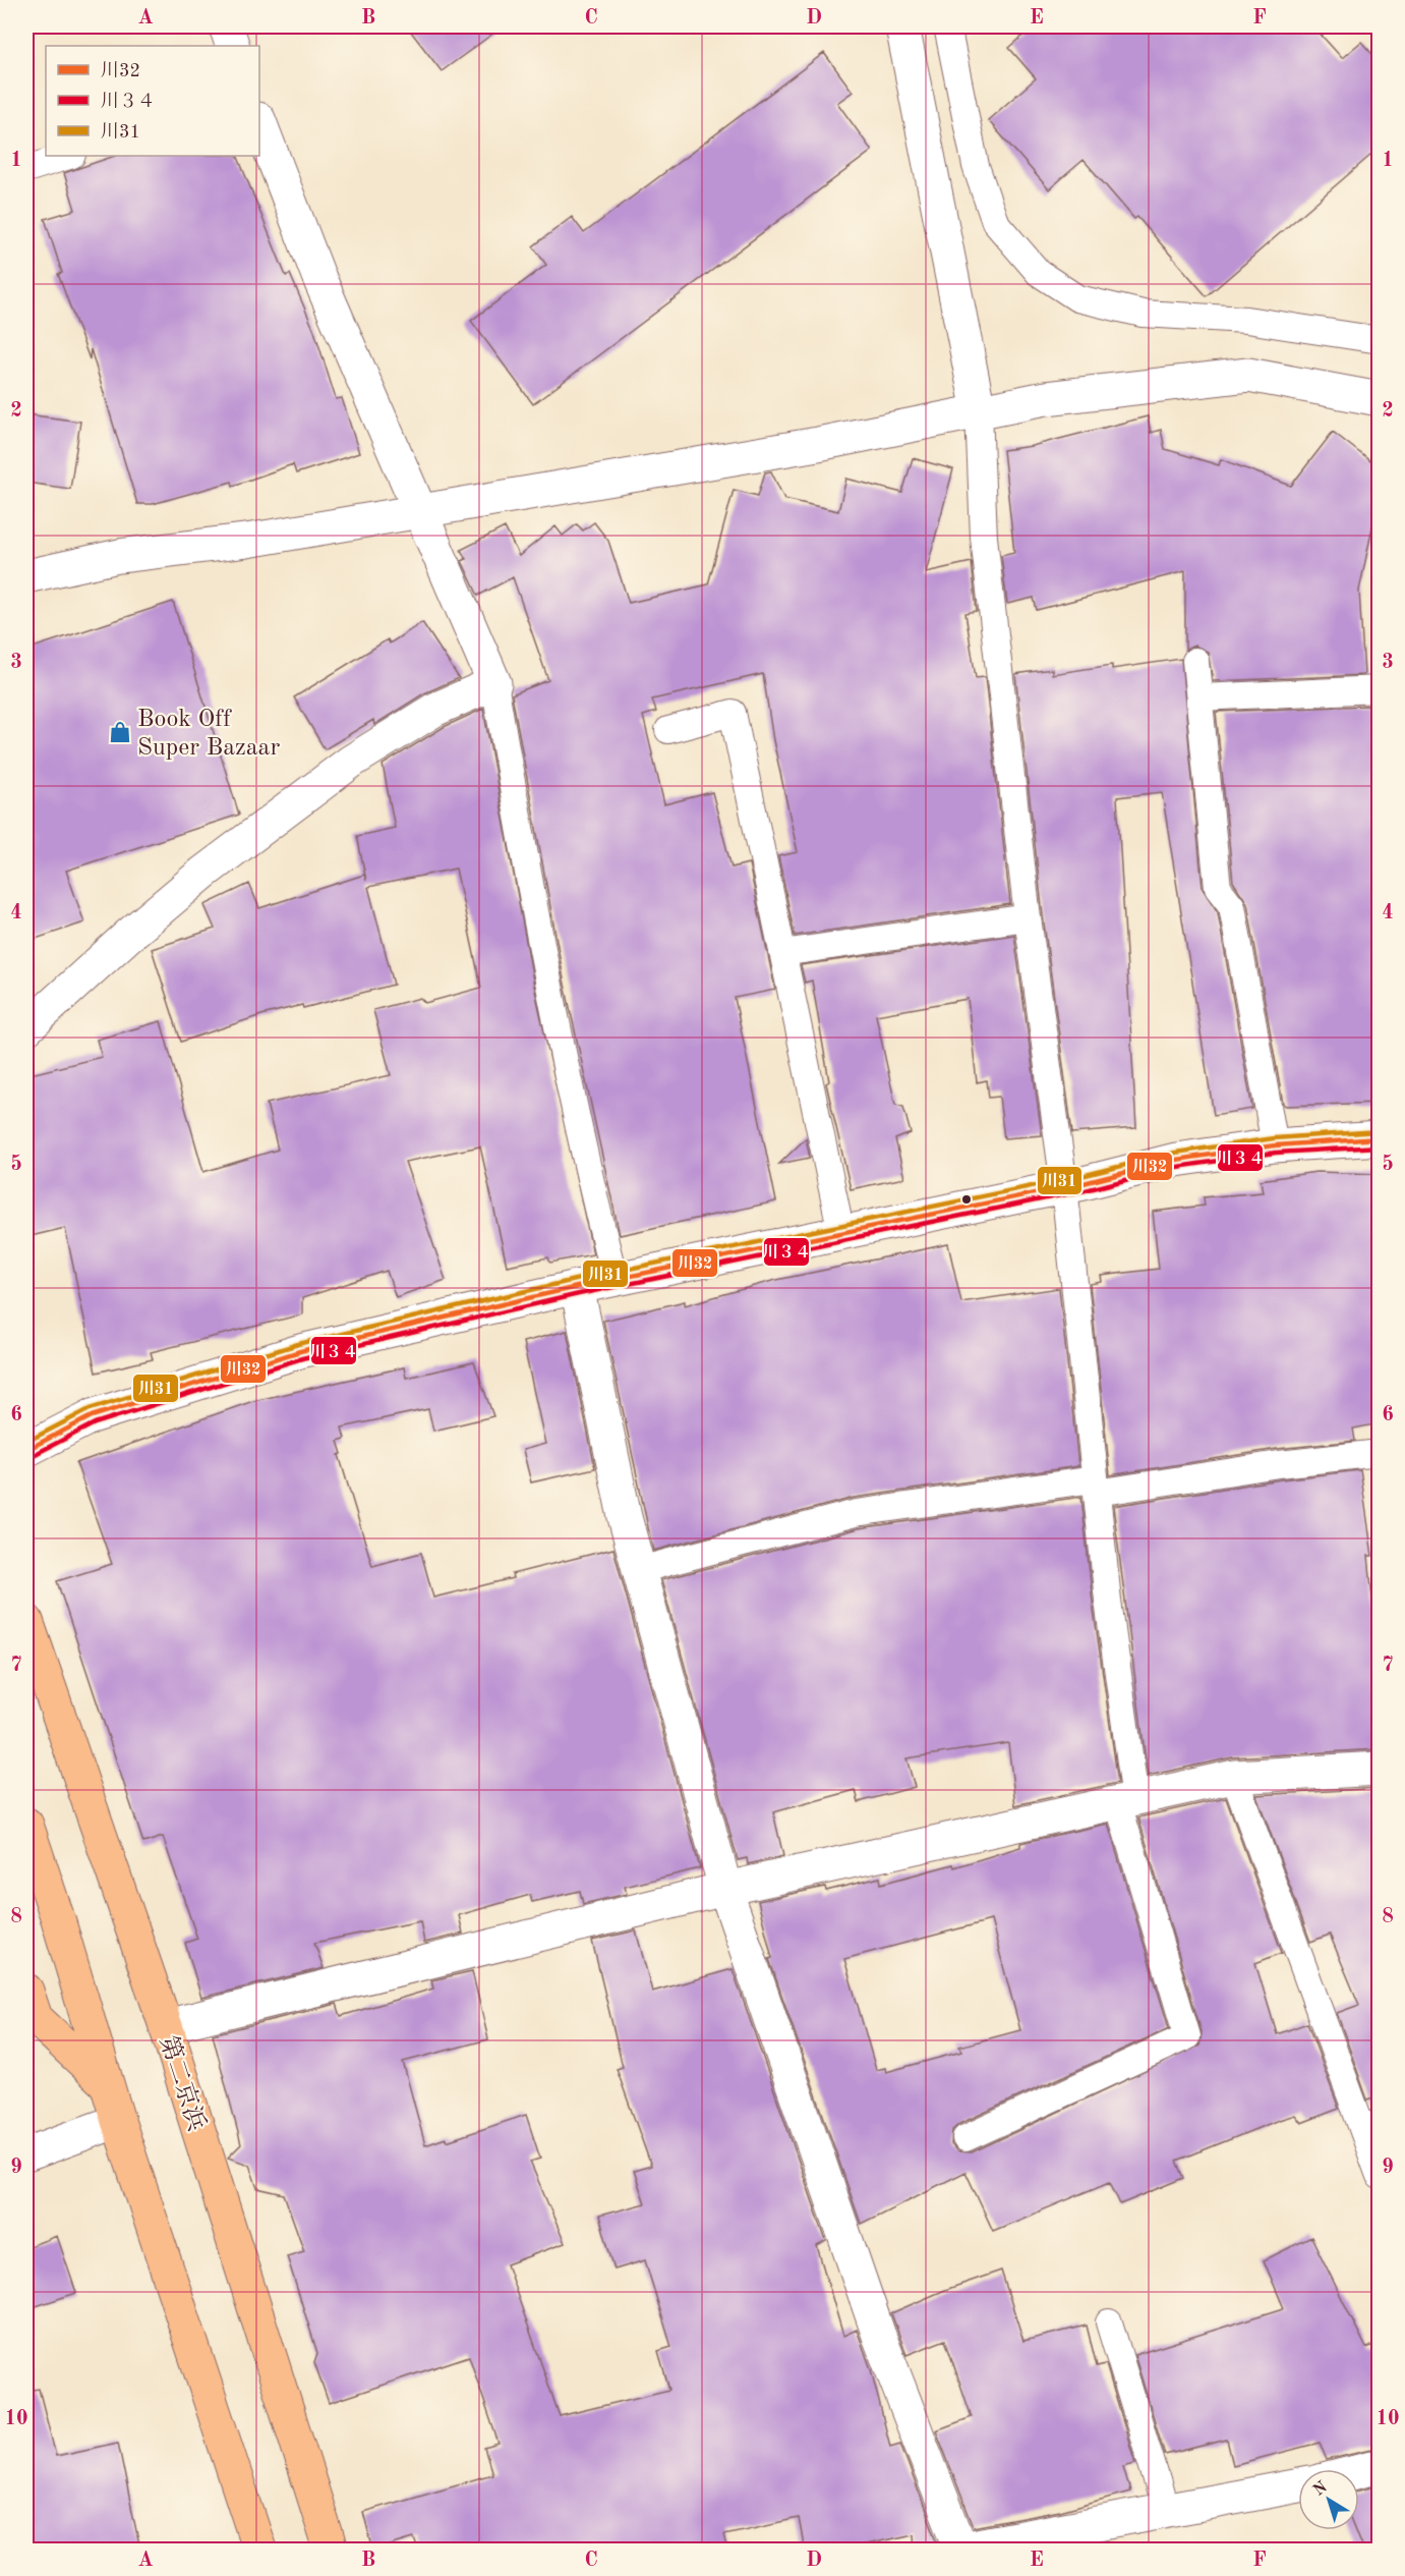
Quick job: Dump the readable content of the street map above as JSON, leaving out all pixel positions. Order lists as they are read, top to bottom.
{
  "streets": {
    "highway": ["第二京浜"]
  },
  "places": {
    "shop": ["Book Off Super Bazaar"]
  },
  "lines": ["transit line 川31", "transit line 川32", "transit line 川３４"],
  "legend": ["川32", "川３４", "川31"],
  "north": "top left",
  "grid": {
    "columns": [
      "A",
      "B",
      "C",
      "D",
      "E",
      "F"
    ],
    "rows": [
      "1",
      "2",
      "3",
      "4",
      "5",
      "6",
      "7",
      "8",
      "9",
      "10"
    ]
  }
}
